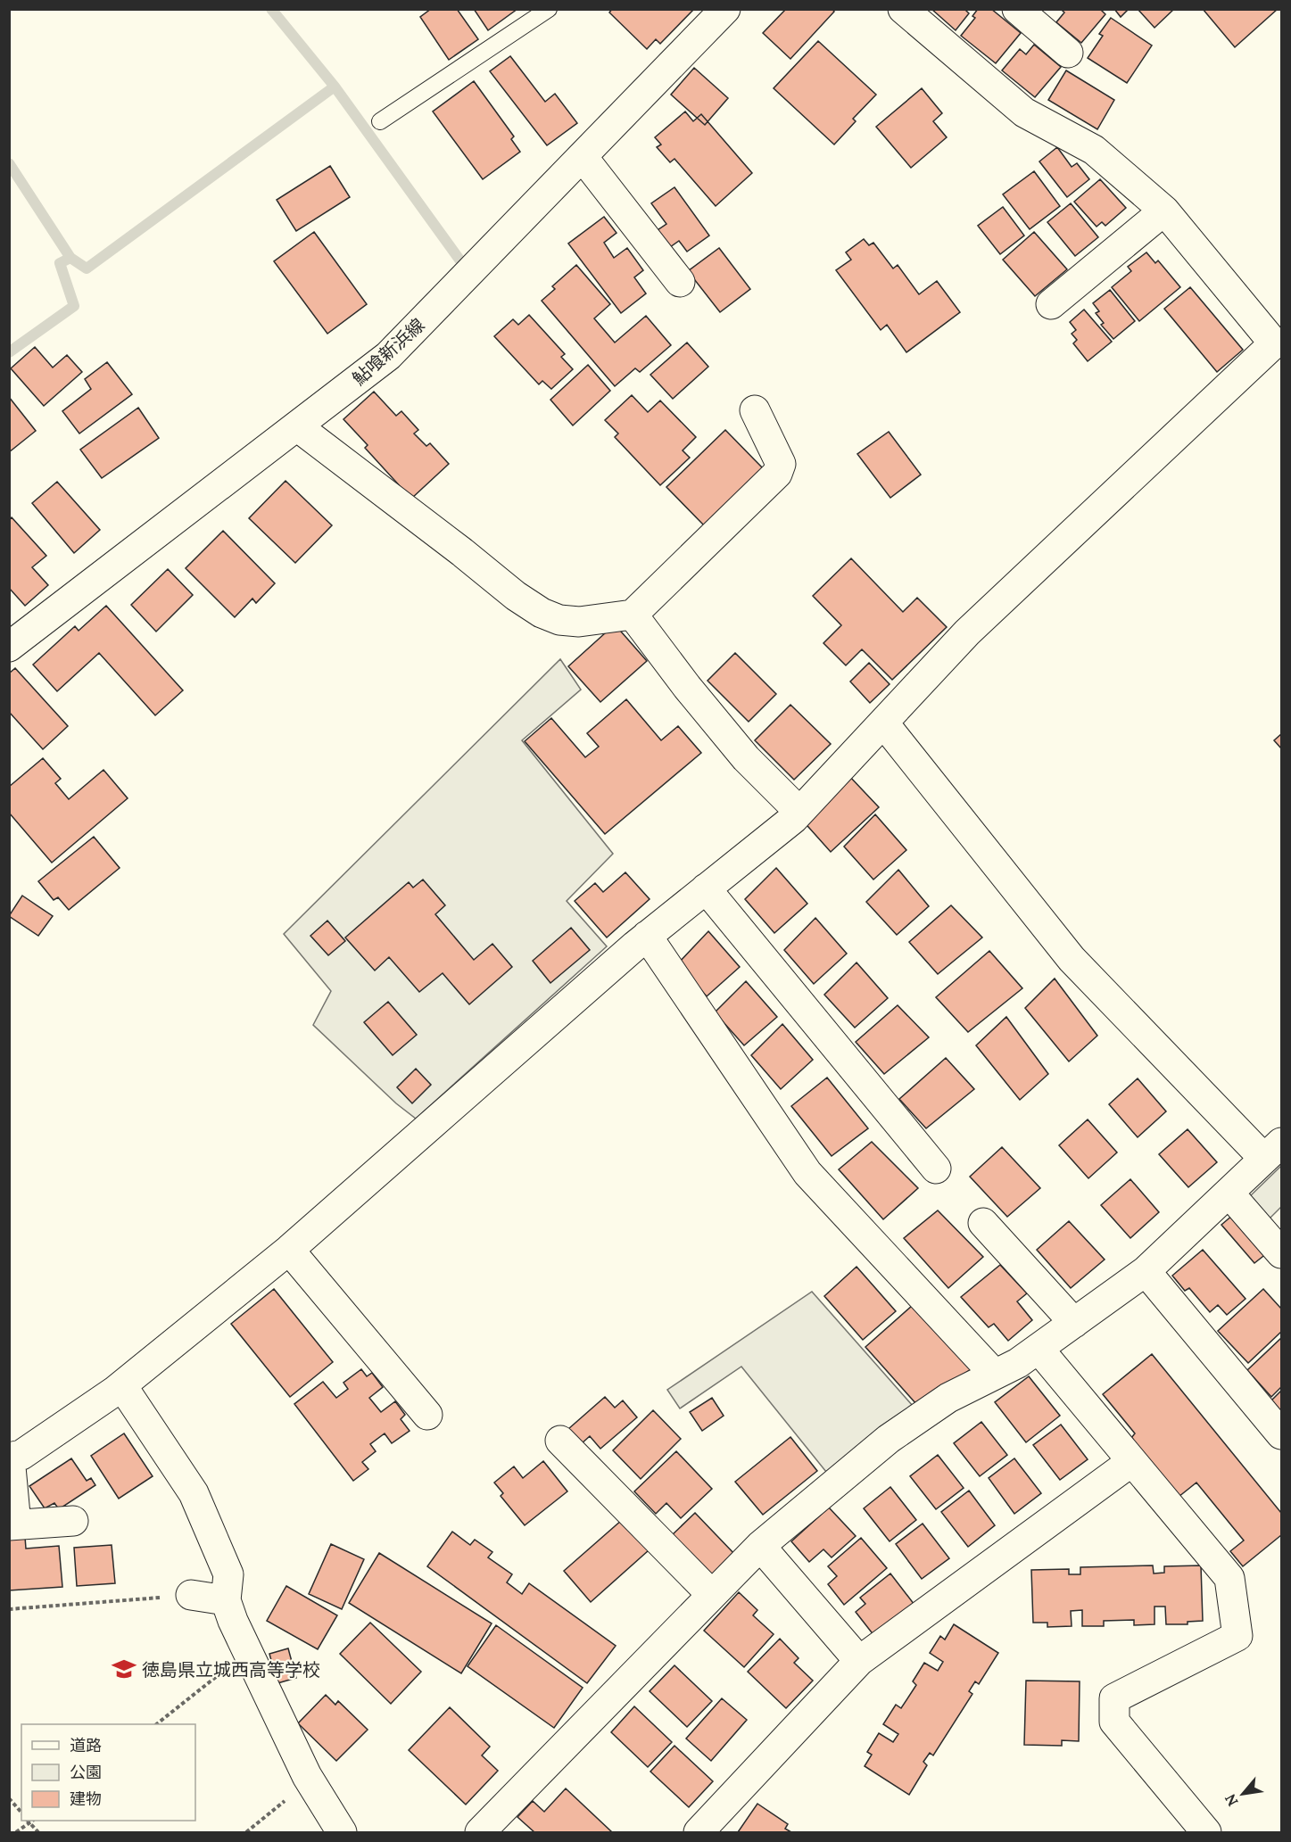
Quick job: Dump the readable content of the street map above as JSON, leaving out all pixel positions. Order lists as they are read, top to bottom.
{
  "streets": {
    "street": ["鮎喰新浜線"]
  },
  "places": {
    "school or university": ["徳島県立城西高等学校"]
  },
  "legend": ["道路", "公園", "建物"],
  "north": "bottom left"
}
